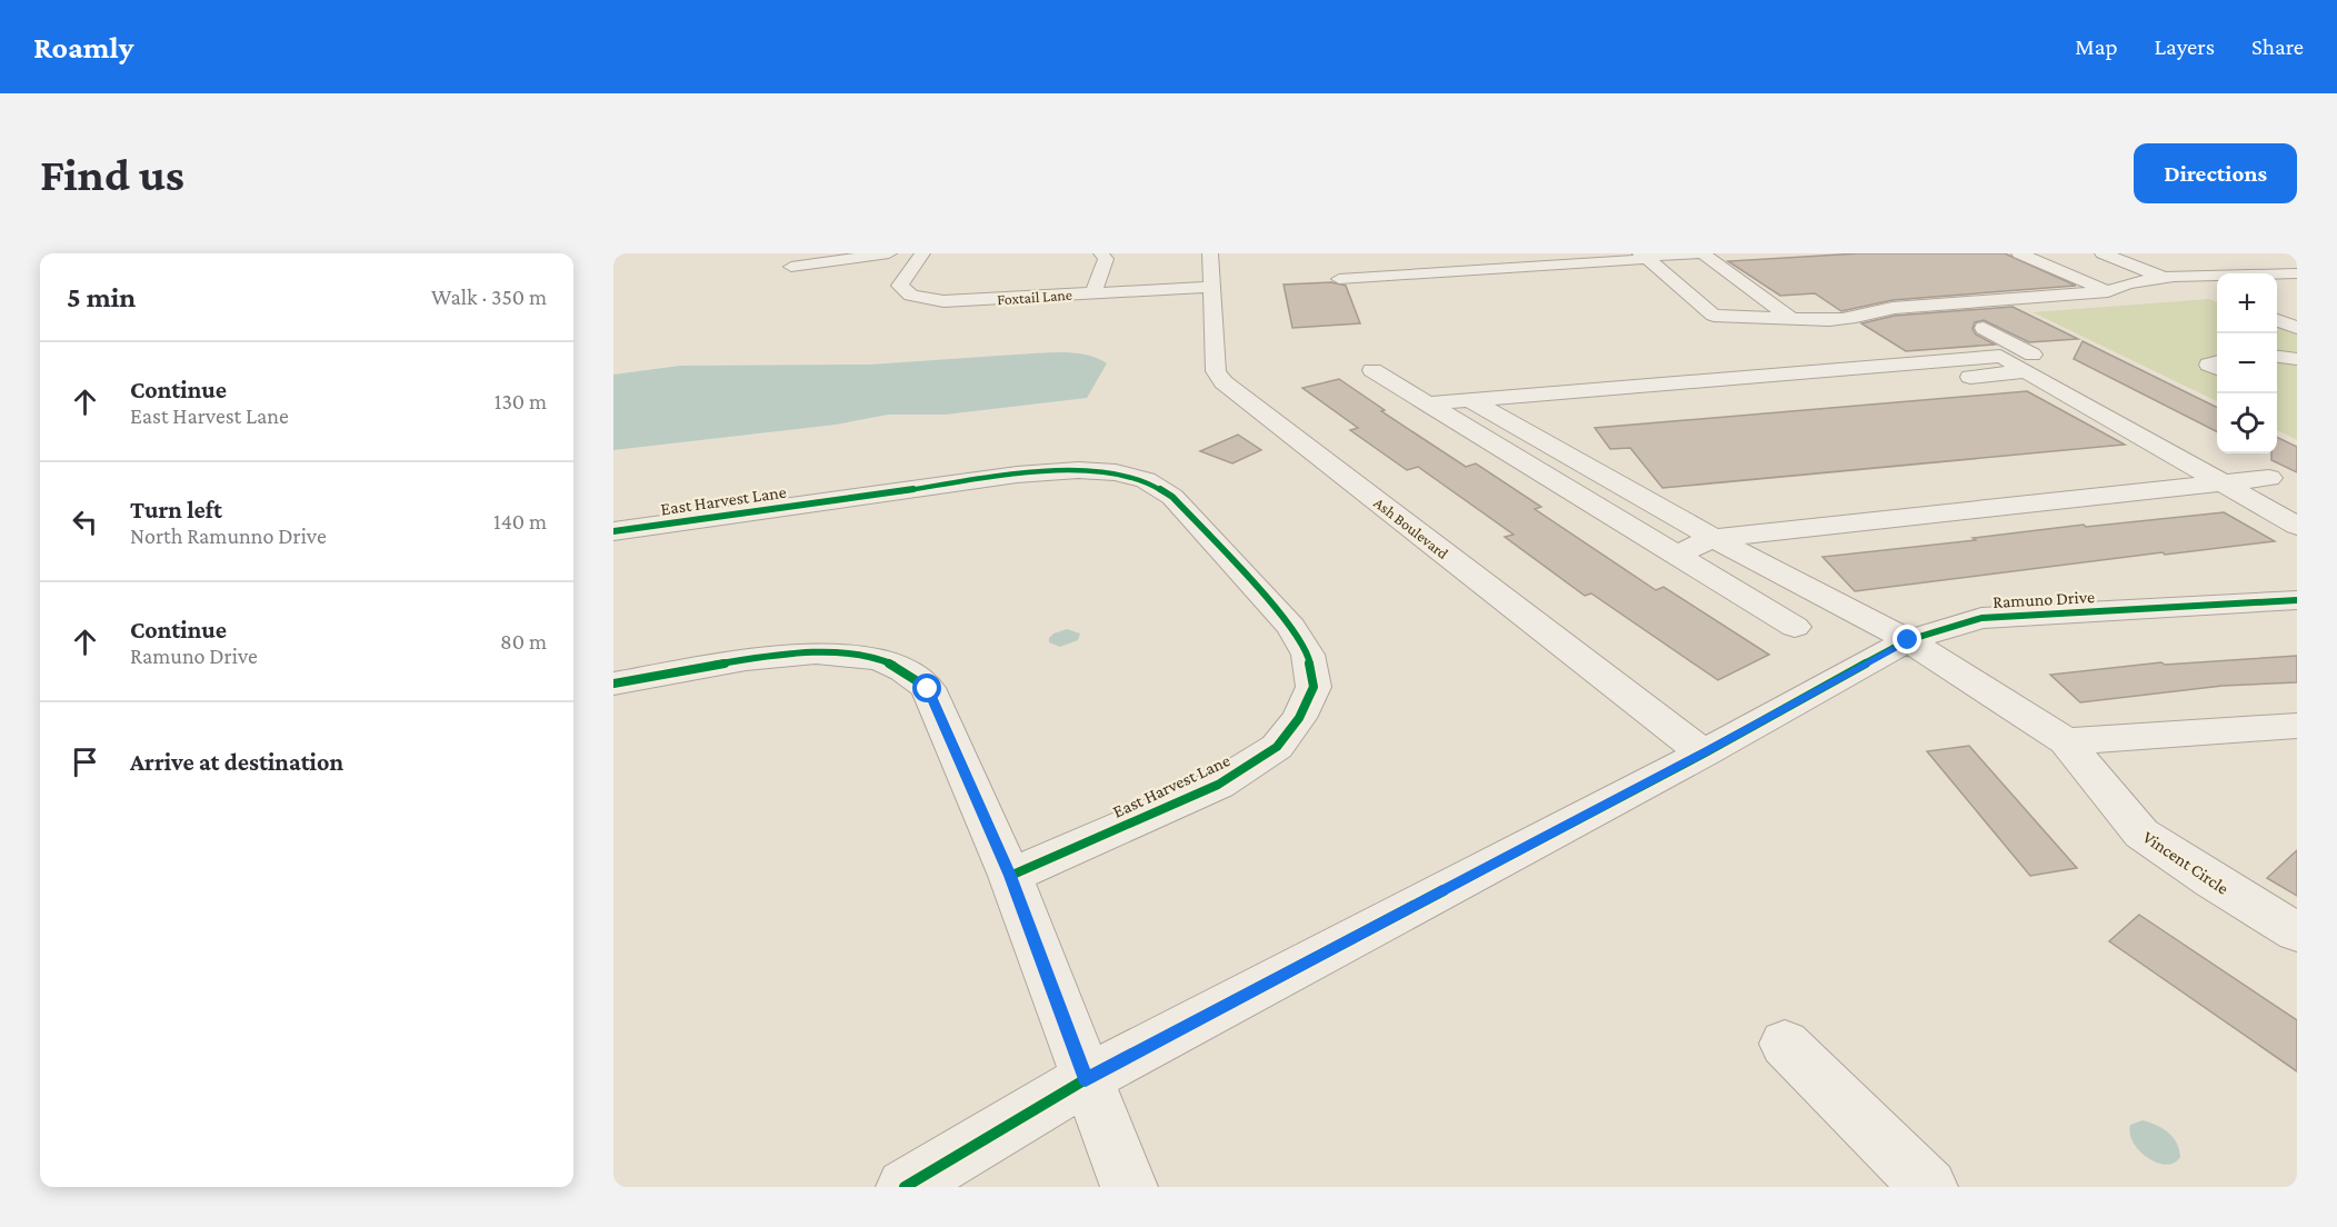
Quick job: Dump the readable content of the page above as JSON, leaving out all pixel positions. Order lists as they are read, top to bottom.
{
  "streets": {
    "street": [
      "Foxtail Lane",
      "East Harvest Lane",
      "Ash Boulevard",
      "Ramuno Drive",
      "Vincent Circle"
    ]
  },
  "crossings": [
    ["Foxtail Lane", "Ash Boulevard"],
    ["Ash Boulevard", "Ramuno Drive"],
    ["Ramuno Drive", "Vincent Circle"]
  ],
  "page": {
    "header": "Roamly",
    "nav": ["Map", "Layers", "Share"],
    "buttons": "Directions",
    "title": "Find us",
    "heading": ["5 min", "Walk · 350 m"],
    "map_buttons": ["+", "−"],
    "list": [
      ["Continue", "East Harvest Lane", "130 m"],
      ["Turn left", "North Ramunno Drive", "140 m"],
      ["Continue", "Ramuno Drive", "80 m"],
      "Arrive at destination"
    ]
  }
}
